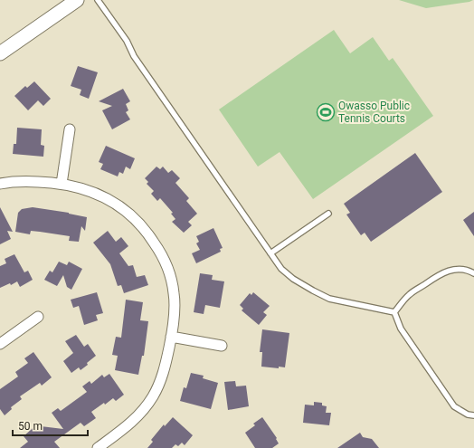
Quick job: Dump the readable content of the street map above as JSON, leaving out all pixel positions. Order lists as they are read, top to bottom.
{
  "places": {
    "sports": ["Owasso Public Tennis Courts"]
  },
  "scale_bar": "50 m"
}
